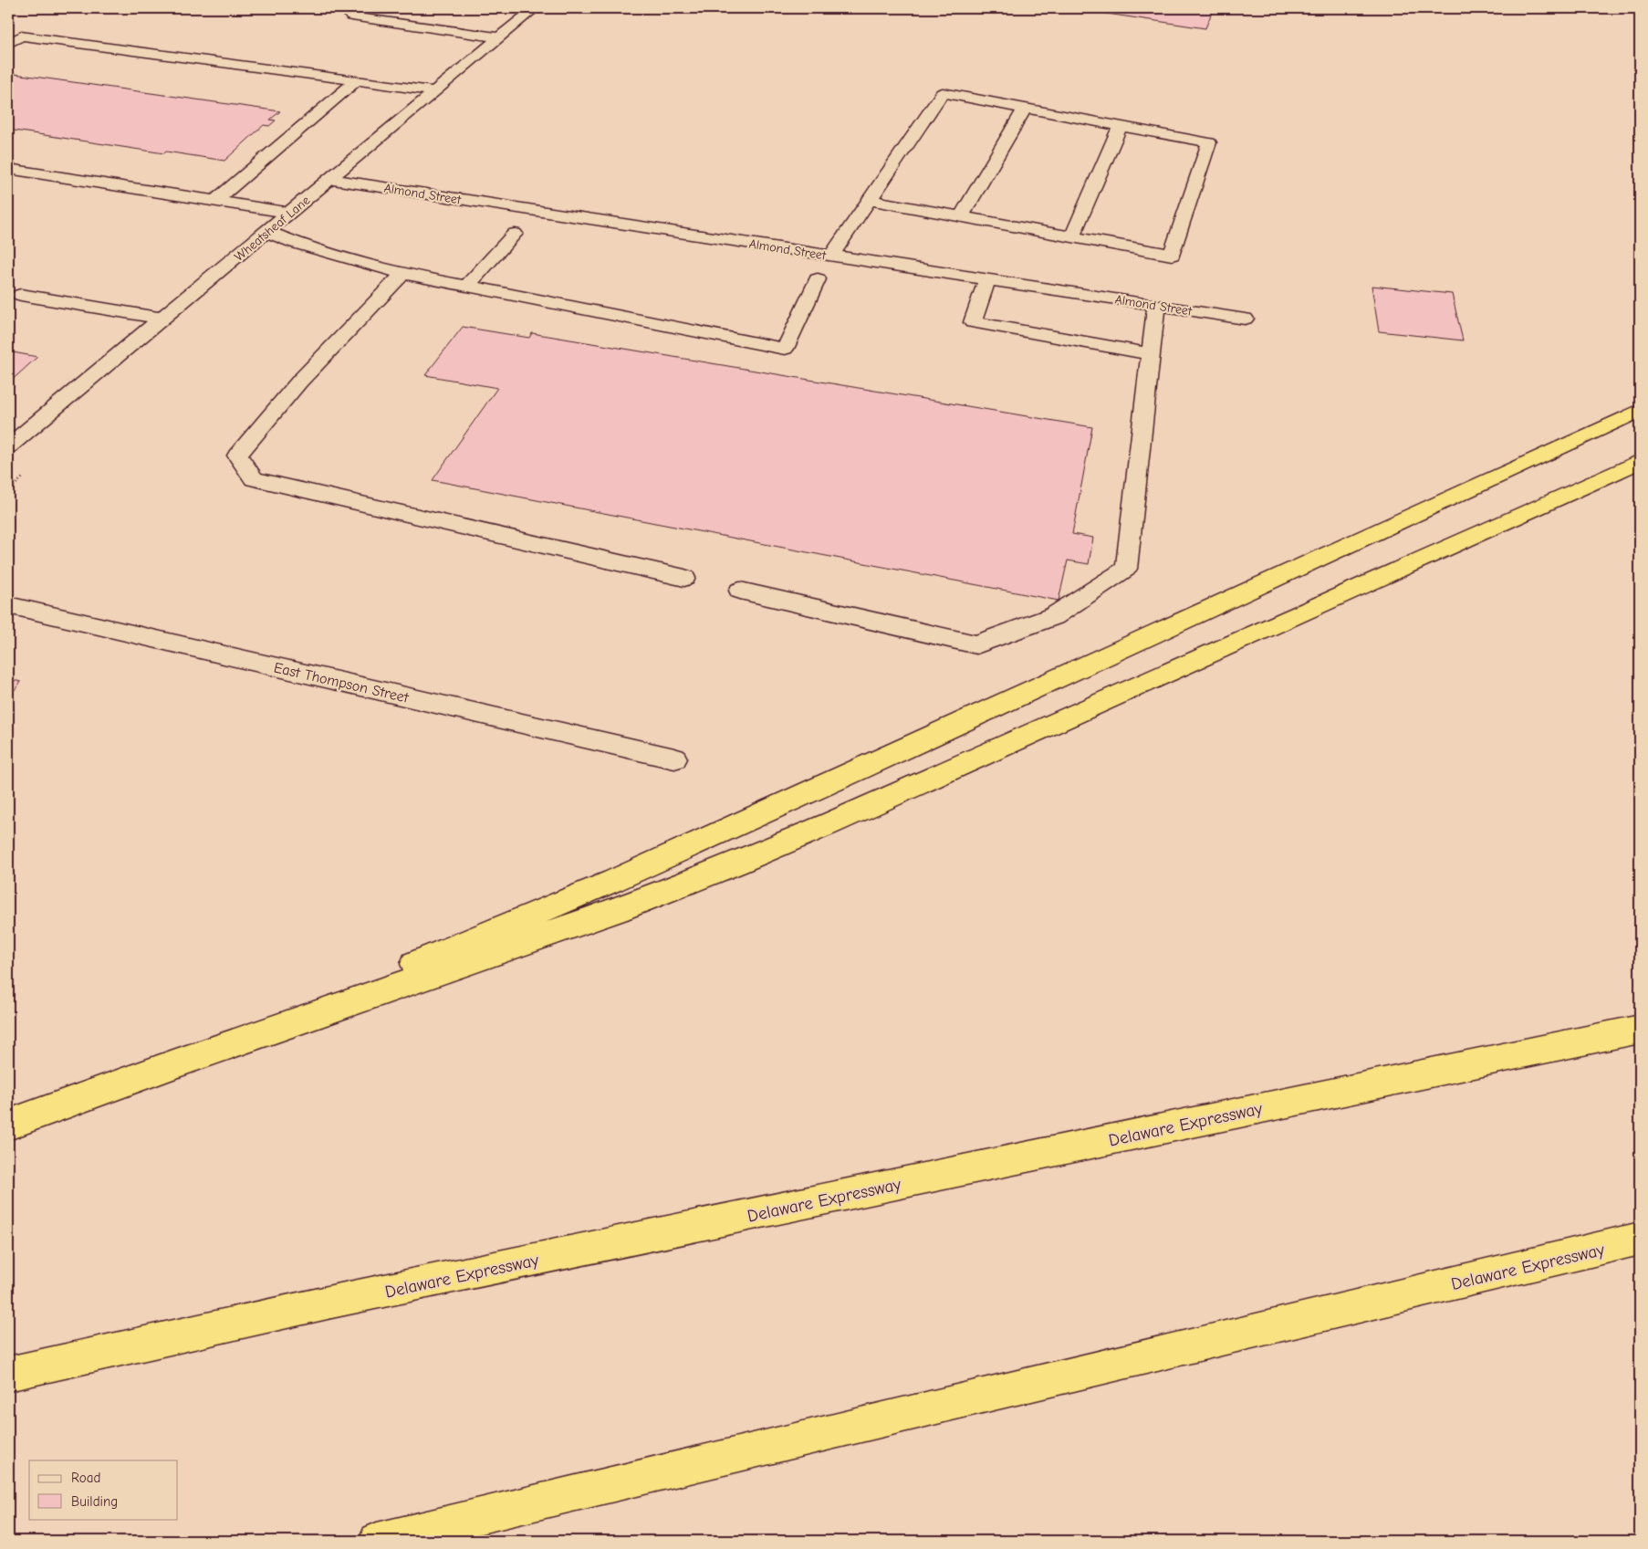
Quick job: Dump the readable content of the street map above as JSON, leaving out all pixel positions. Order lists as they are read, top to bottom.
{
  "streets": {
    "highway": ["Delaware Expressway"],
    "street": ["Almond Street", "Wheatsheaf Lane", "East Thompson Street"]
  },
  "crossings": [
    ["Almond Street", "Wheatsheaf Lane"]
  ],
  "legend": ["Road", "Building"]
}
